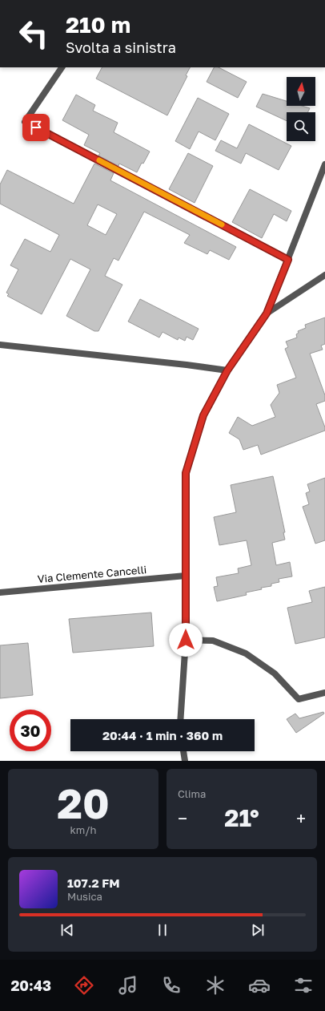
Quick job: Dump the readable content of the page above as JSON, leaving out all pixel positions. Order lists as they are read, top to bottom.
{
  "streets": {
    "street": ["Via Clemente Cancelli"]
  },
  "north": "top",
  "page": {
    "turn": ["210 m", "Svolta a sinistra"],
    "limit": "30",
    "trip": "20:44 · 1 min · 360 m",
    "tile": [
      ["20", "km/h"],
      "Clima"
    ],
    "heat": ["−", "21°", "+"],
    "song": ["107.2 FM", "Musica"],
    "tabs": "20:43"
  }
}
